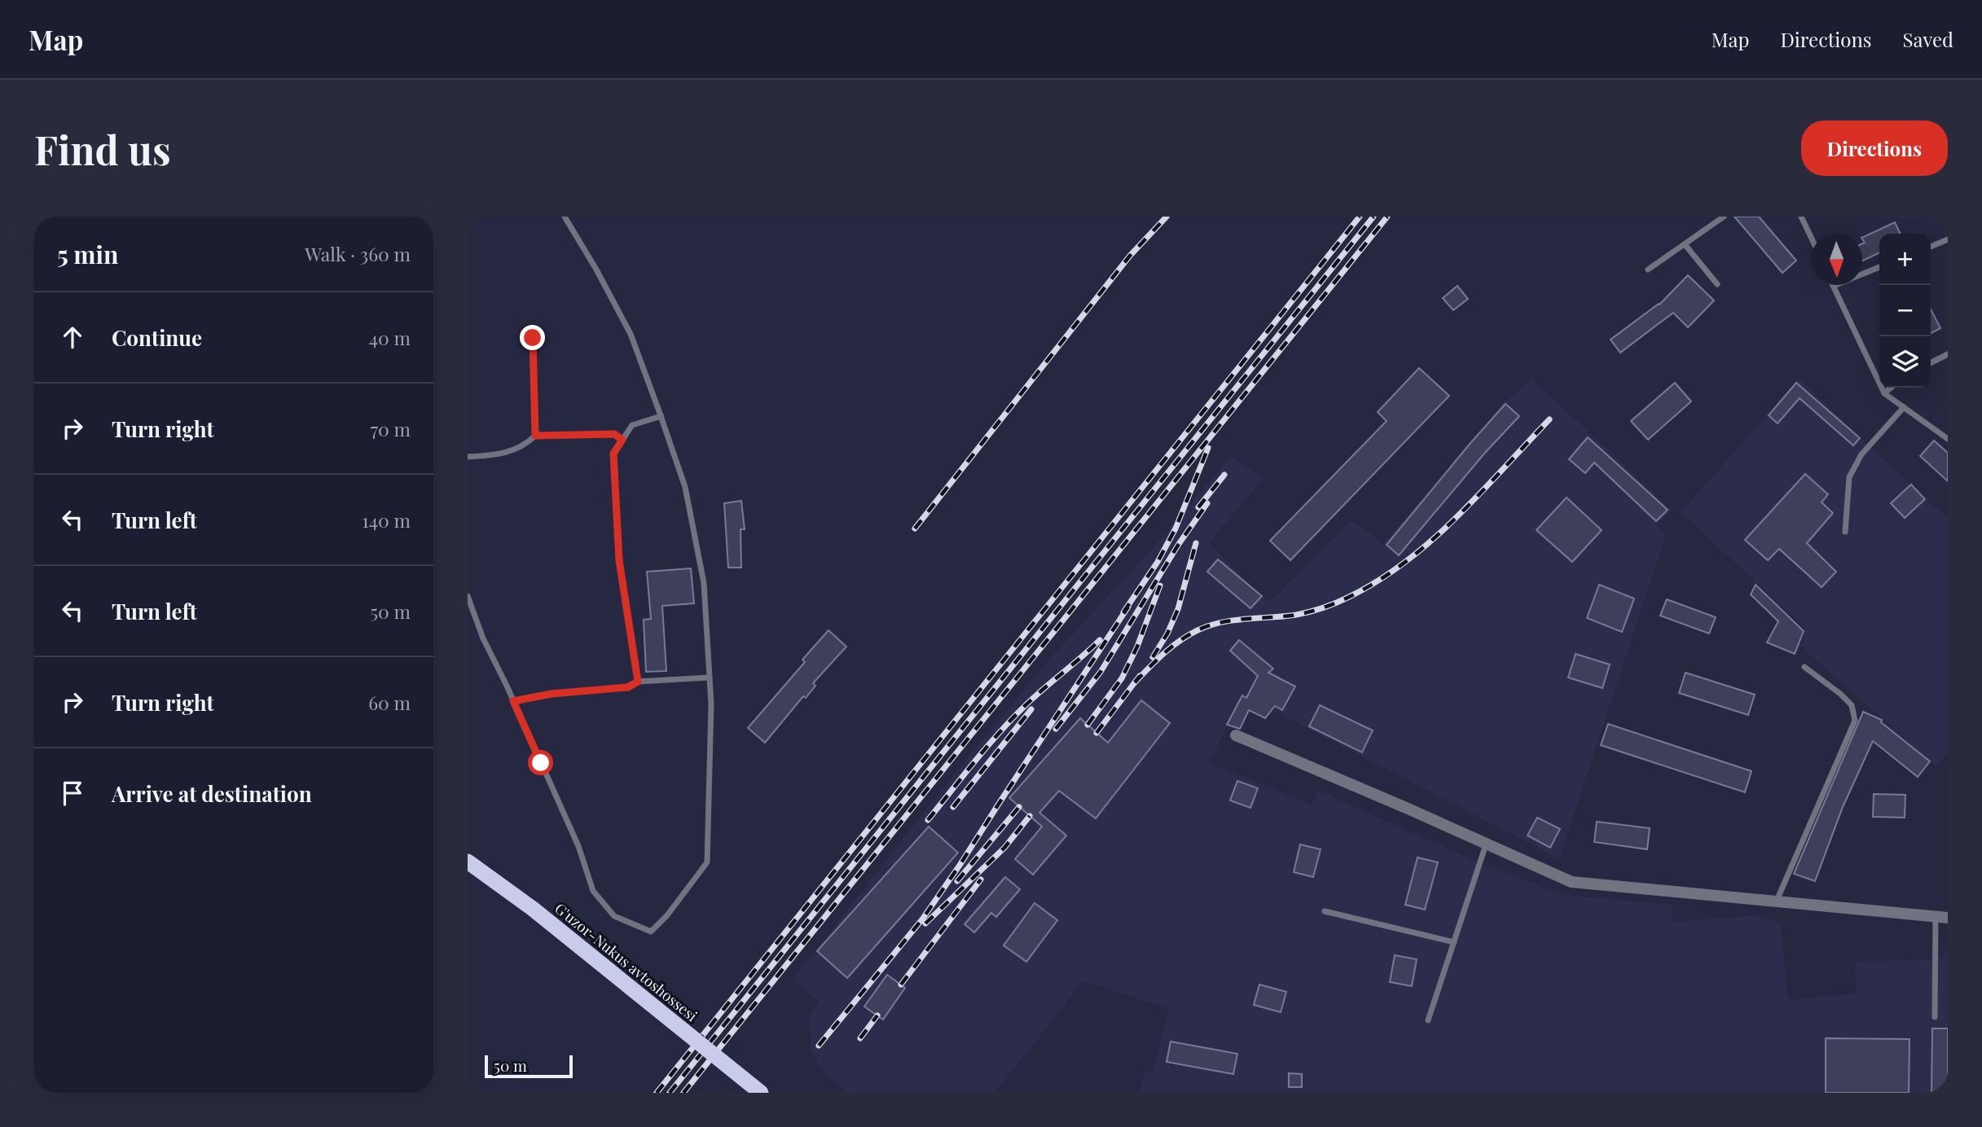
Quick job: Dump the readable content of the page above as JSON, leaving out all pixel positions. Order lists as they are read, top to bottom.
{
  "streets": {
    "highway": ["G'uzor-Nukus avtoshossesi"]
  },
  "scale_bar": "50 m",
  "north": "bottom",
  "page": {
    "header": "Map",
    "nav": ["Map", "Directions", "Saved"],
    "buttons": "Directions",
    "title": "Find us",
    "heading": ["5 min", "Walk · 360 m"],
    "map_buttons": ["+", "−"],
    "list": [
      ["Continue", "40 m"],
      ["Turn right", "70 m"],
      ["Turn left", "140 m"],
      ["Turn left", "50 m"],
      ["Turn right", "60 m"],
      "Arrive at destination"
    ],
    "scale": "50 m"
  }
}
